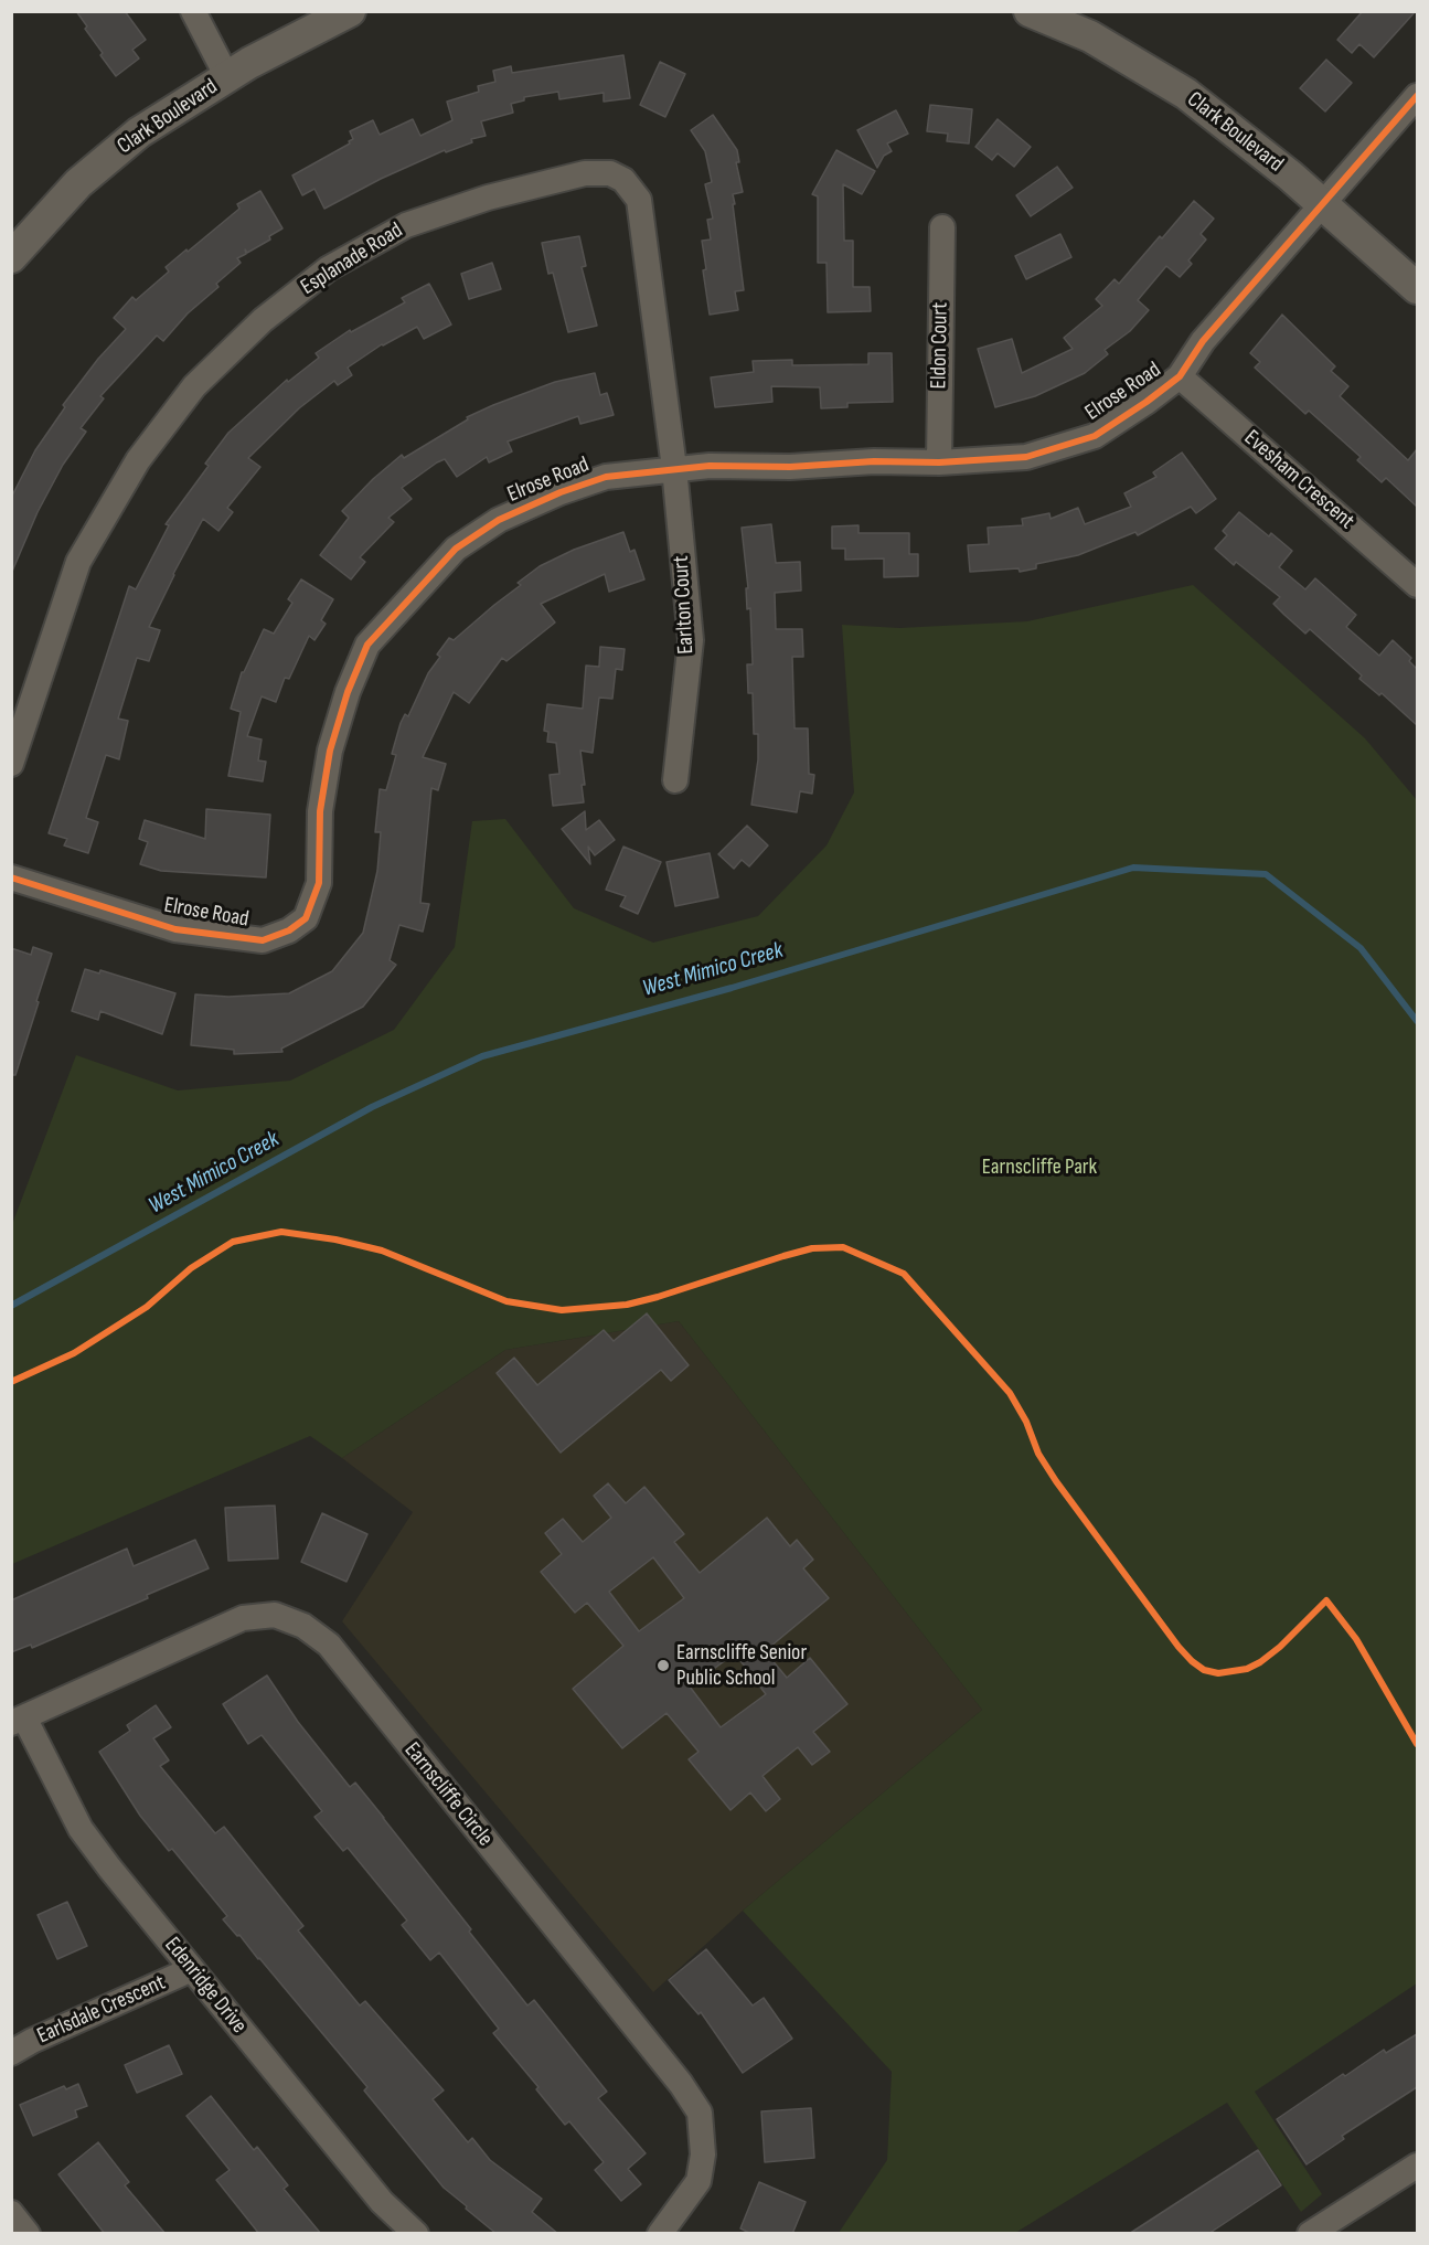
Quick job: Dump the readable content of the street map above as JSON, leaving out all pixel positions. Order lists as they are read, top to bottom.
{
  "streets": {
    "street": [
      "Clark Boulevard",
      "Esplanade Road",
      "Eldon Court",
      "Elrose Road",
      "Evesham Crescent",
      "Earlton Court",
      "Earnscliffe Circle",
      "Edenridge Drive",
      "Earlsdale Crescent"
    ]
  },
  "crossings": [
    ["Clark Boulevard", "Elrose Road"],
    ["Esplanade Road", "Elrose Road"],
    ["Esplanade Road", "Earlton Court"],
    ["Eldon Court", "Elrose Road"],
    ["Elrose Road", "Evesham Crescent"],
    ["Elrose Road", "Earlton Court"],
    ["Earnscliffe Circle", "Edenridge Drive"],
    ["Edenridge Drive", "Earlsdale Crescent"]
  ],
  "water": ["West Mimico Creek"],
  "parks": ["Earnscliffe Park"],
  "places": ["Earnscliffe Senior Public School"]
}
